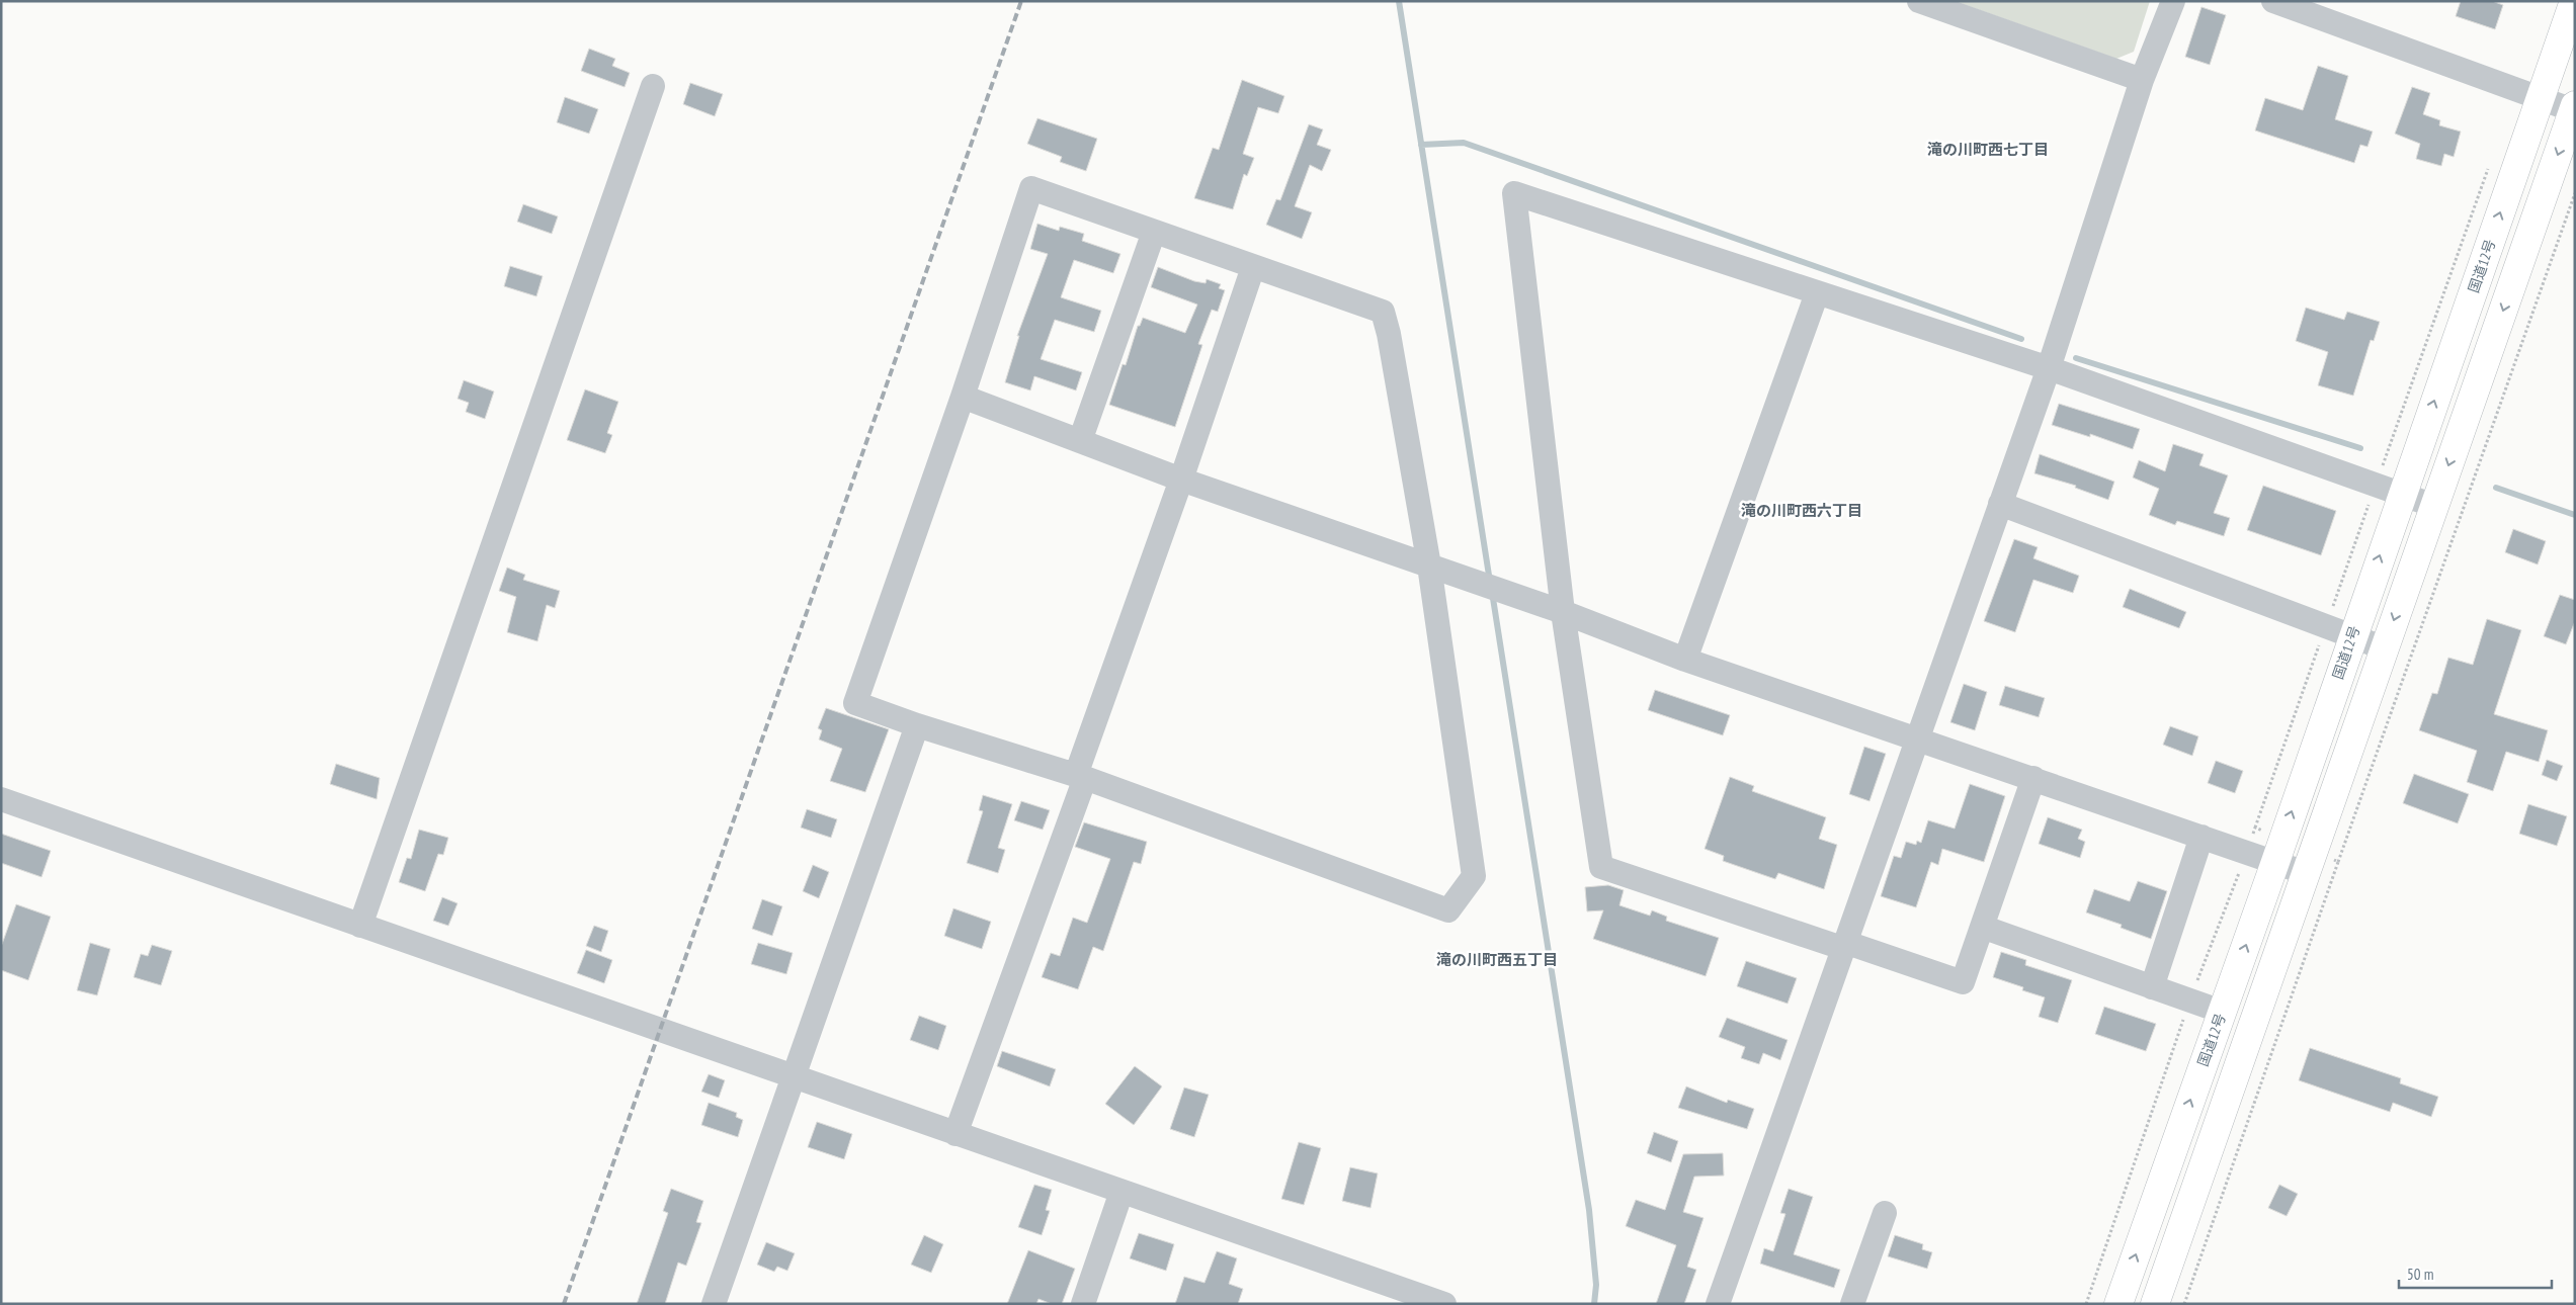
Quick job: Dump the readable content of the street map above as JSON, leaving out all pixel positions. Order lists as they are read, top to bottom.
{
  "streets": {
    "highway": ["国道12号"]
  },
  "districts": ["滝の川町西七丁目", "滝の川町西六丁目", "滝の川町西五丁目"],
  "scale_bar": "50 m"
}
